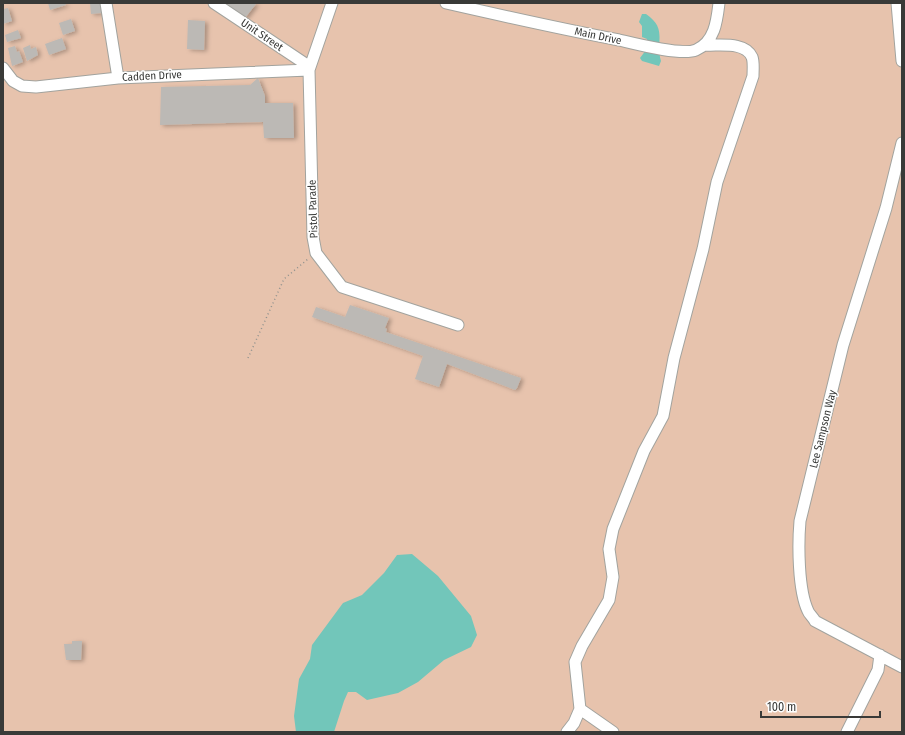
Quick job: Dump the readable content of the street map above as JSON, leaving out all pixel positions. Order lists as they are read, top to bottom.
{
  "streets": {
    "lane": [
      "Unit Street",
      "Main Drive",
      "Cadden Drive",
      "Pistol Parade",
      "Lee Sampson Way"
    ]
  },
  "crossings": [
    ["Unit Street", "Cadden Drive"],
    ["Unit Street", "Pistol Parade"],
    ["Cadden Drive", "Pistol Parade"]
  ],
  "scale_bar": "100 m"
}
